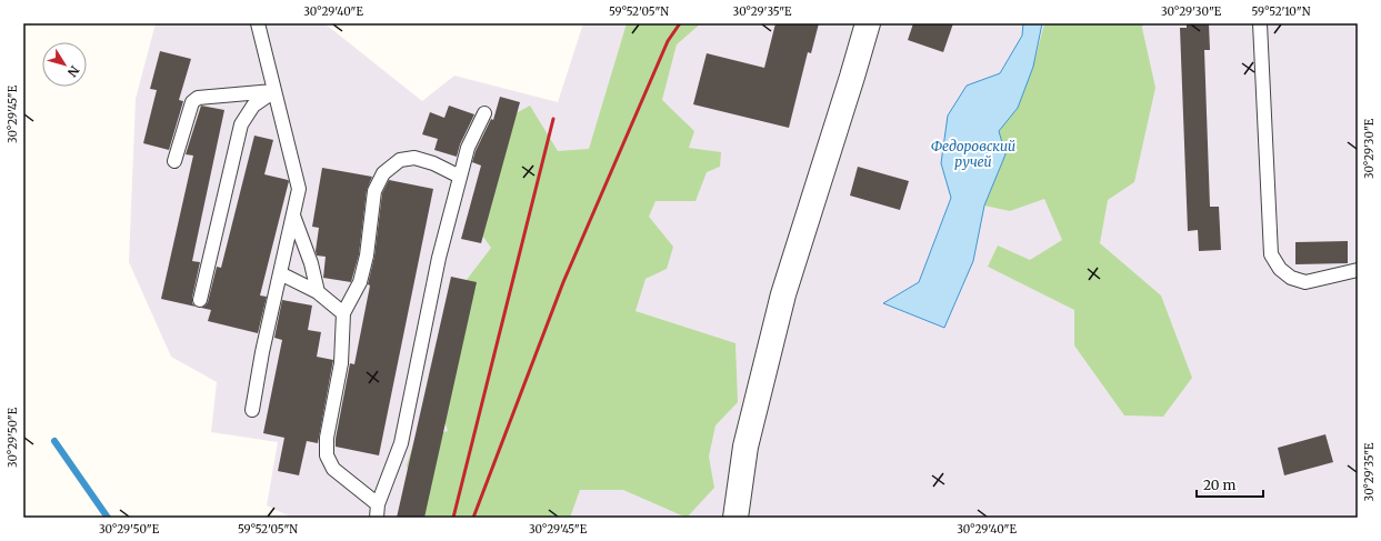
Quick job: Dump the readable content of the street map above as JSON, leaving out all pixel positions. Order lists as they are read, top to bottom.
{
  "water": ["Федоровский ручей"],
  "scale_bar": "20 m",
  "north": "bottom right",
  "coordinates": [
    "30°29'40\"E",
    "59°52'05\"N",
    "30°29'35\"E",
    "30°29'30\"E",
    "59°52'10\"N",
    "30°29'45\"E",
    "30°29'50\"E"
  ]
}
